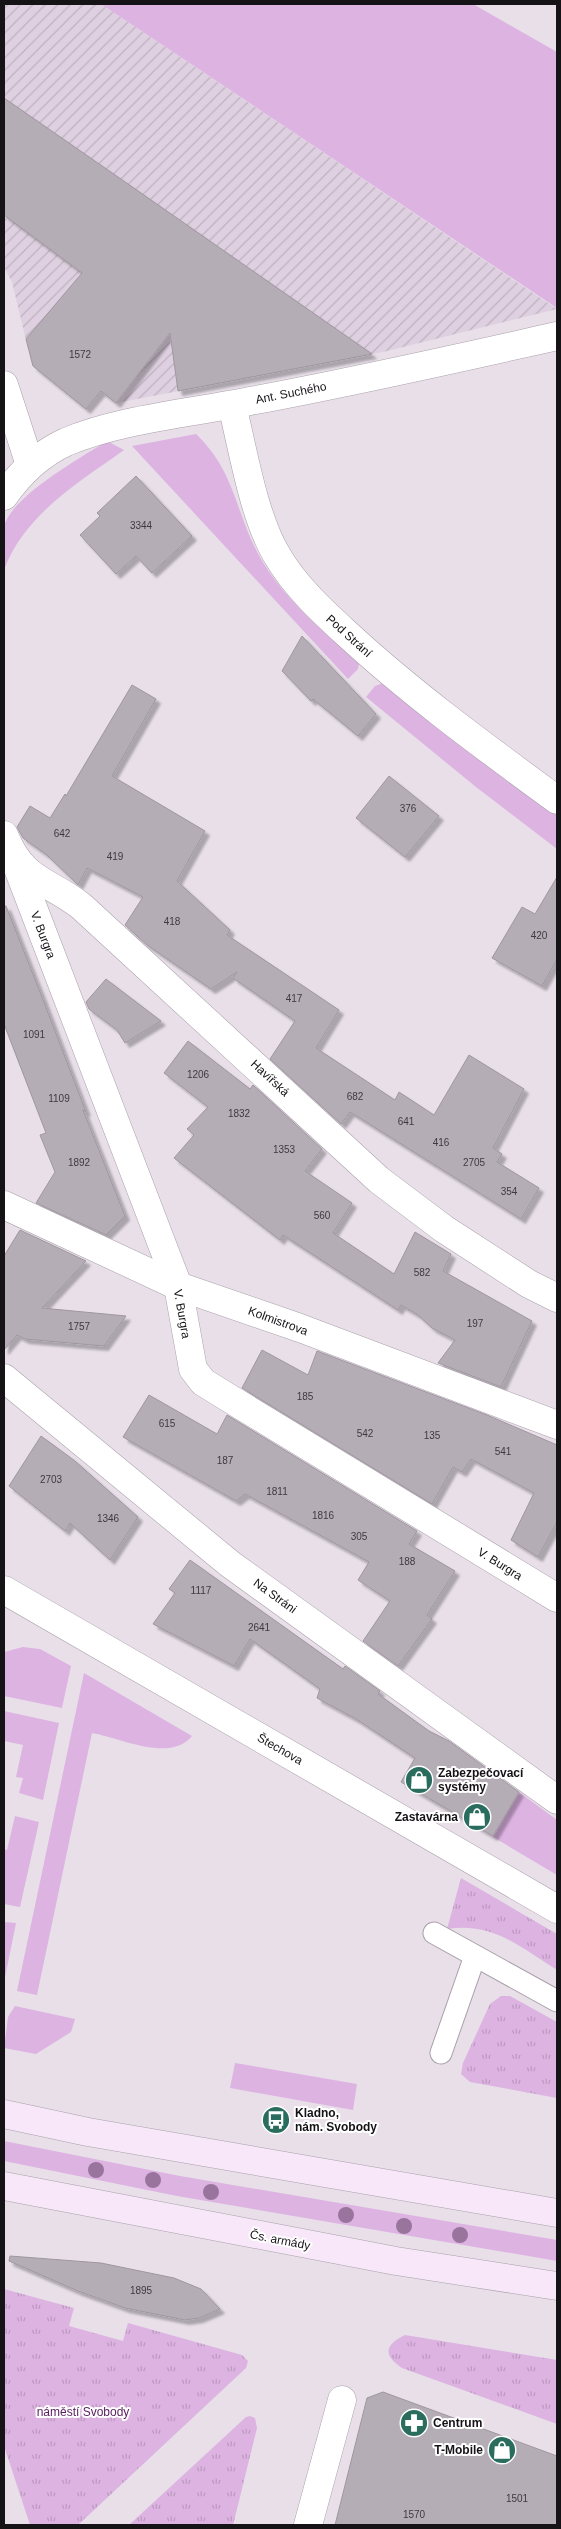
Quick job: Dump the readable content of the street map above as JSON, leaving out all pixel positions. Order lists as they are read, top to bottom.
{
  "streets": {
    "main road": ["Čs. armády"],
    "street": [
      "Ant. Suchého",
      "Pod Strání",
      "V. Burgra",
      "Havířská",
      "Kolmistrova",
      "Na Stráni",
      "Štechova"
    ]
  },
  "crossings": [
    ["Ant. Suchého", "Pod Strání"],
    ["V. Burgra", "Havířská"],
    ["V. Burgra", "Kolmistrova"]
  ],
  "parks": ["náměstí Svobody"],
  "places": {
    "shop": ["Zabezpečovací systémy", "Zastavárna", "T-Mobile"],
    "bus stop": ["Kladno, nám. Svobody"],
    "pharmacy": ["Centrum"]
  },
  "house_numbers": [
    "1572",
    "3344",
    "376",
    "642",
    "419",
    "418",
    "420",
    "417",
    "1091",
    "1206",
    "682",
    "1109",
    "1832",
    "641",
    "416",
    "1353",
    "1892",
    "2705",
    "354",
    "560",
    "582",
    "197",
    "1757",
    "185",
    "615",
    "542",
    "135",
    "541",
    "187",
    "2703",
    "1811",
    "1816",
    "1346",
    "305",
    "188",
    "1117",
    "2641",
    "1895",
    "1501",
    "1570"
  ]
}
